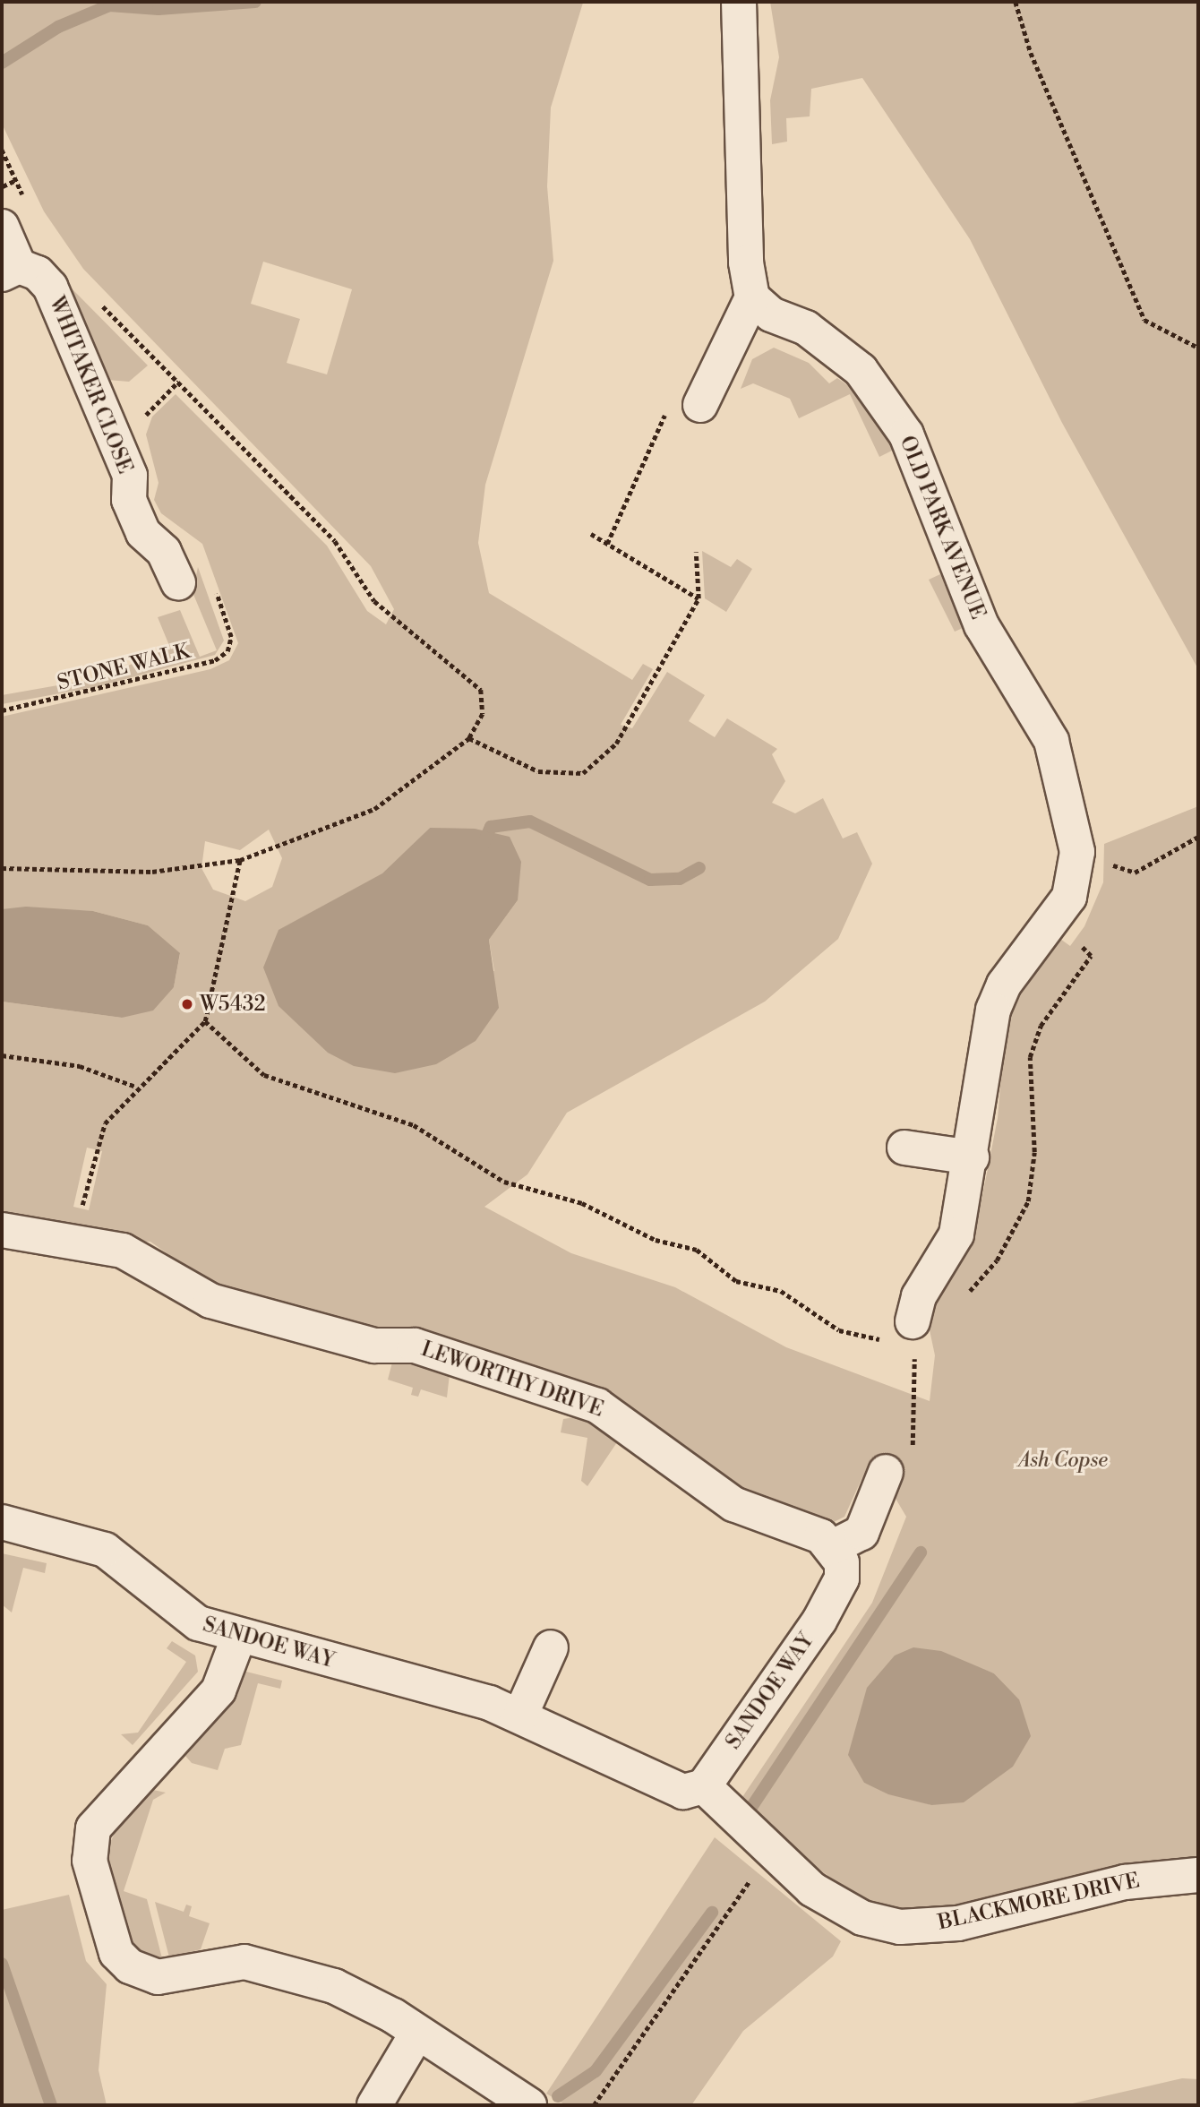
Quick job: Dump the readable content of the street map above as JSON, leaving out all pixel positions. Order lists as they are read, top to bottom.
{
  "streets": {
    "street": [
      "WHITAKER CLOSE",
      "OLD PARK AVENUE",
      "LEWORTHY DRIVE",
      "SANDOE WAY",
      "BLACKMORE DRIVE"
    ],
    "path": ["STONE WALK"]
  },
  "crossings": [
    ["LEWORTHY DRIVE", "SANDOE WAY"],
    ["SANDOE WAY", "BLACKMORE DRIVE"]
  ],
  "parks": ["Ash Copse"],
  "places": ["W5432"]
}
